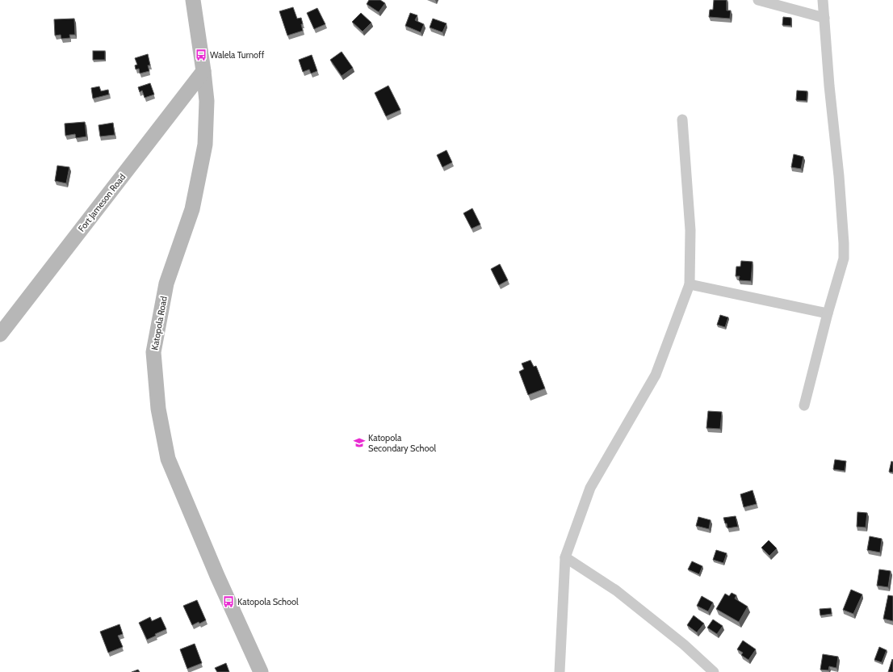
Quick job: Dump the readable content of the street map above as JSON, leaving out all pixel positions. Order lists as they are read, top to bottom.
{
  "streets": {
    "street": ["Fort Jameson Road", "Katopola Road"]
  },
  "crossings": [
    ["Fort Jameson Road", "Katopola Road"]
  ],
  "places": {
    "bus stop": ["Walela Turnoff", "Katopola School"],
    "school or university": ["Katopola Secondary School"]
  }
}
